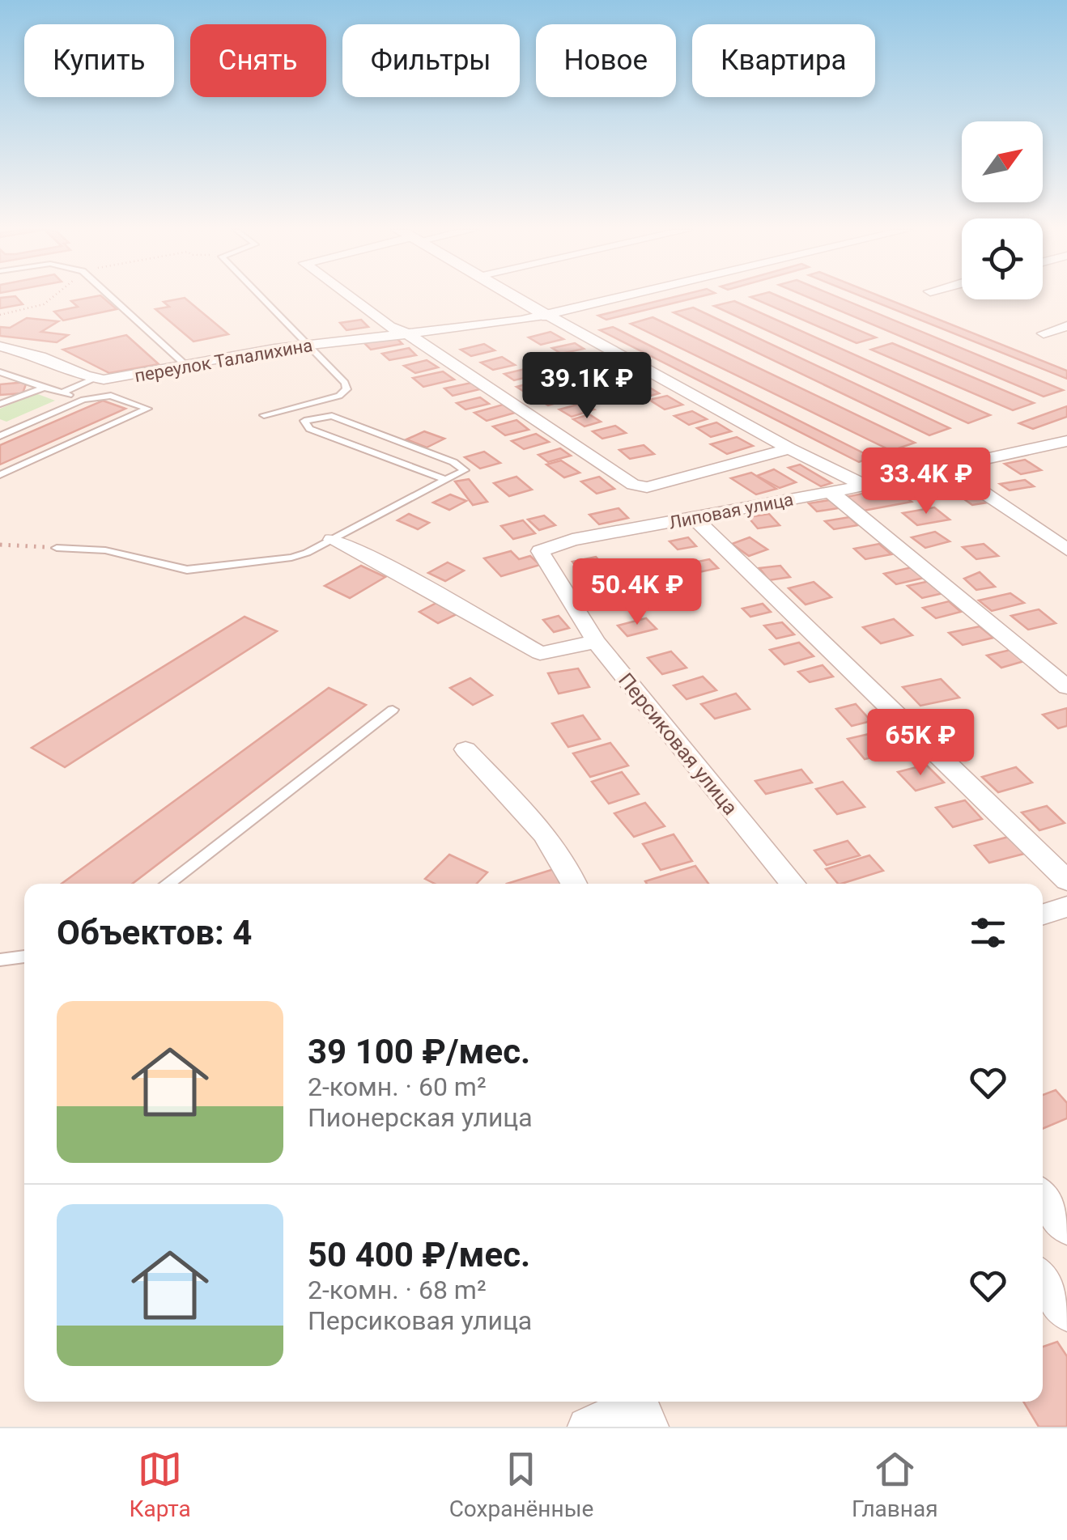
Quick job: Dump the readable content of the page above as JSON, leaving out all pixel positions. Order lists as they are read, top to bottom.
{
  "streets": {
    "street": ["переулок Талалихина", "Липовая улица", "Персиковая улица"]
  },
  "crossings": [
    ["Липовая улица", "Персиковая улица"]
  ],
  "north": "top right",
  "page": {
    "chip": [
      "Купить",
      "Снять",
      "Фильтры",
      "Новое",
      "Квартира"
    ],
    "price": [
      "39.1K ₽",
      "33.4K ₽",
      "50.4K ₽",
      "65K ₽"
    ],
    "heading": "Объектов: 4",
    "list": [
      {
        "name": "39 100 ₽/мес.",
        "note": "2-комн. · 60 m² · Пионерская улица"
      },
      {
        "name": "50 400 ₽/мес.",
        "note": "2-комн. · 68 m² · Персиковая улица"
      }
    ],
    "tabs": ["Карта", "Сохранённые", "Главная"]
  }
}
